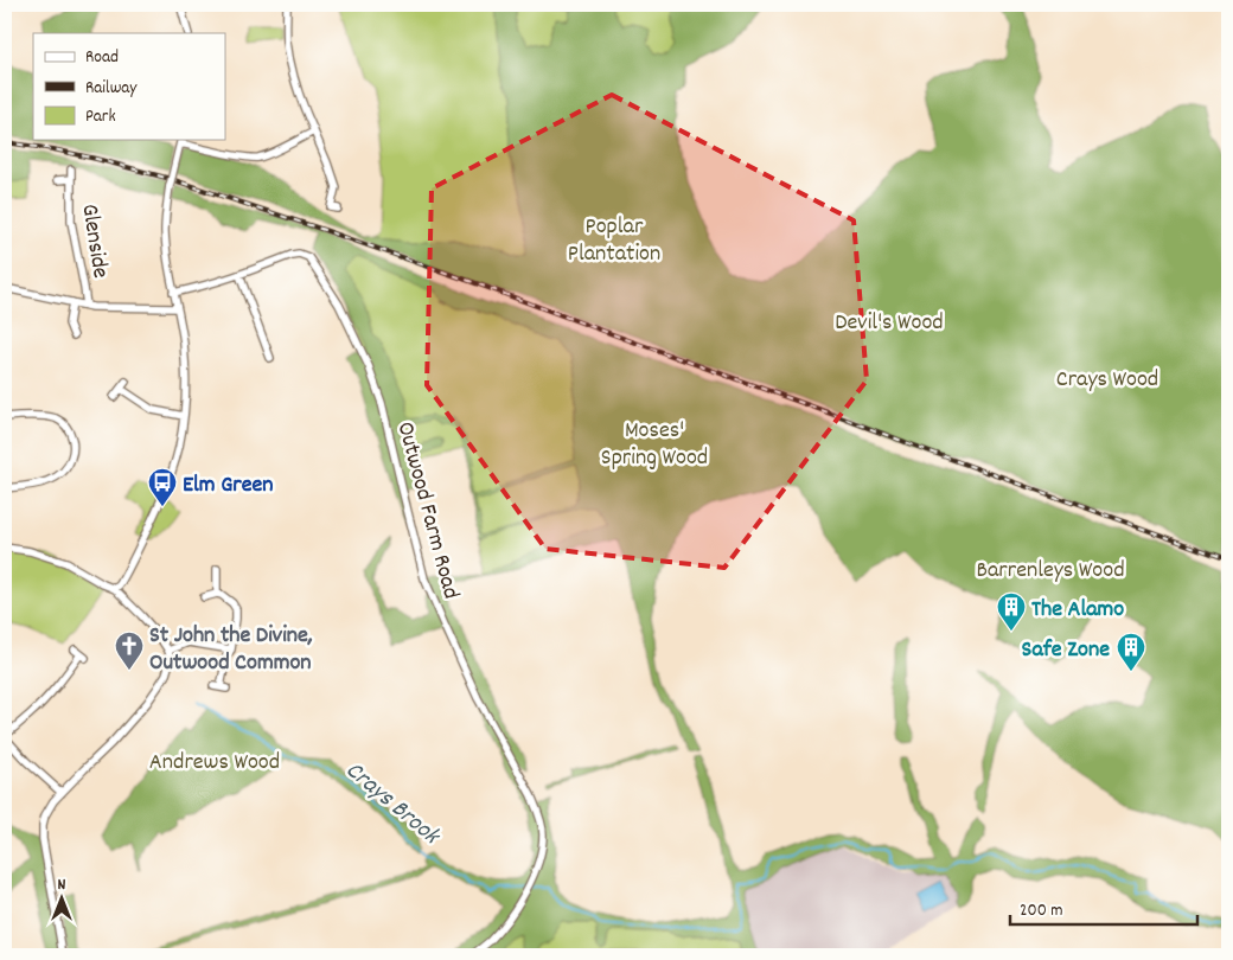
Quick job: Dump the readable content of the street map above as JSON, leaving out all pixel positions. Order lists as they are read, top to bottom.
{
  "streets": {
    "street": ["Glenside", "Outwood Farm Road"]
  },
  "water": ["Crays Brook"],
  "parks": [
    "Poplar Plantation",
    "Devil's Wood",
    "Crays Wood",
    "Moses' Spring Wood",
    "Barrenleys Wood",
    "Andrews Wood"
  ],
  "places": {
    "bus stop": ["Elm Green"],
    "building": ["The Alamo", "Safe Zone"],
    "church": ["St John the Divine, Outwood Common"]
  },
  "legend": ["Road", "Railway", "Park"],
  "scale_bar": "200 m",
  "north": "top"
}
